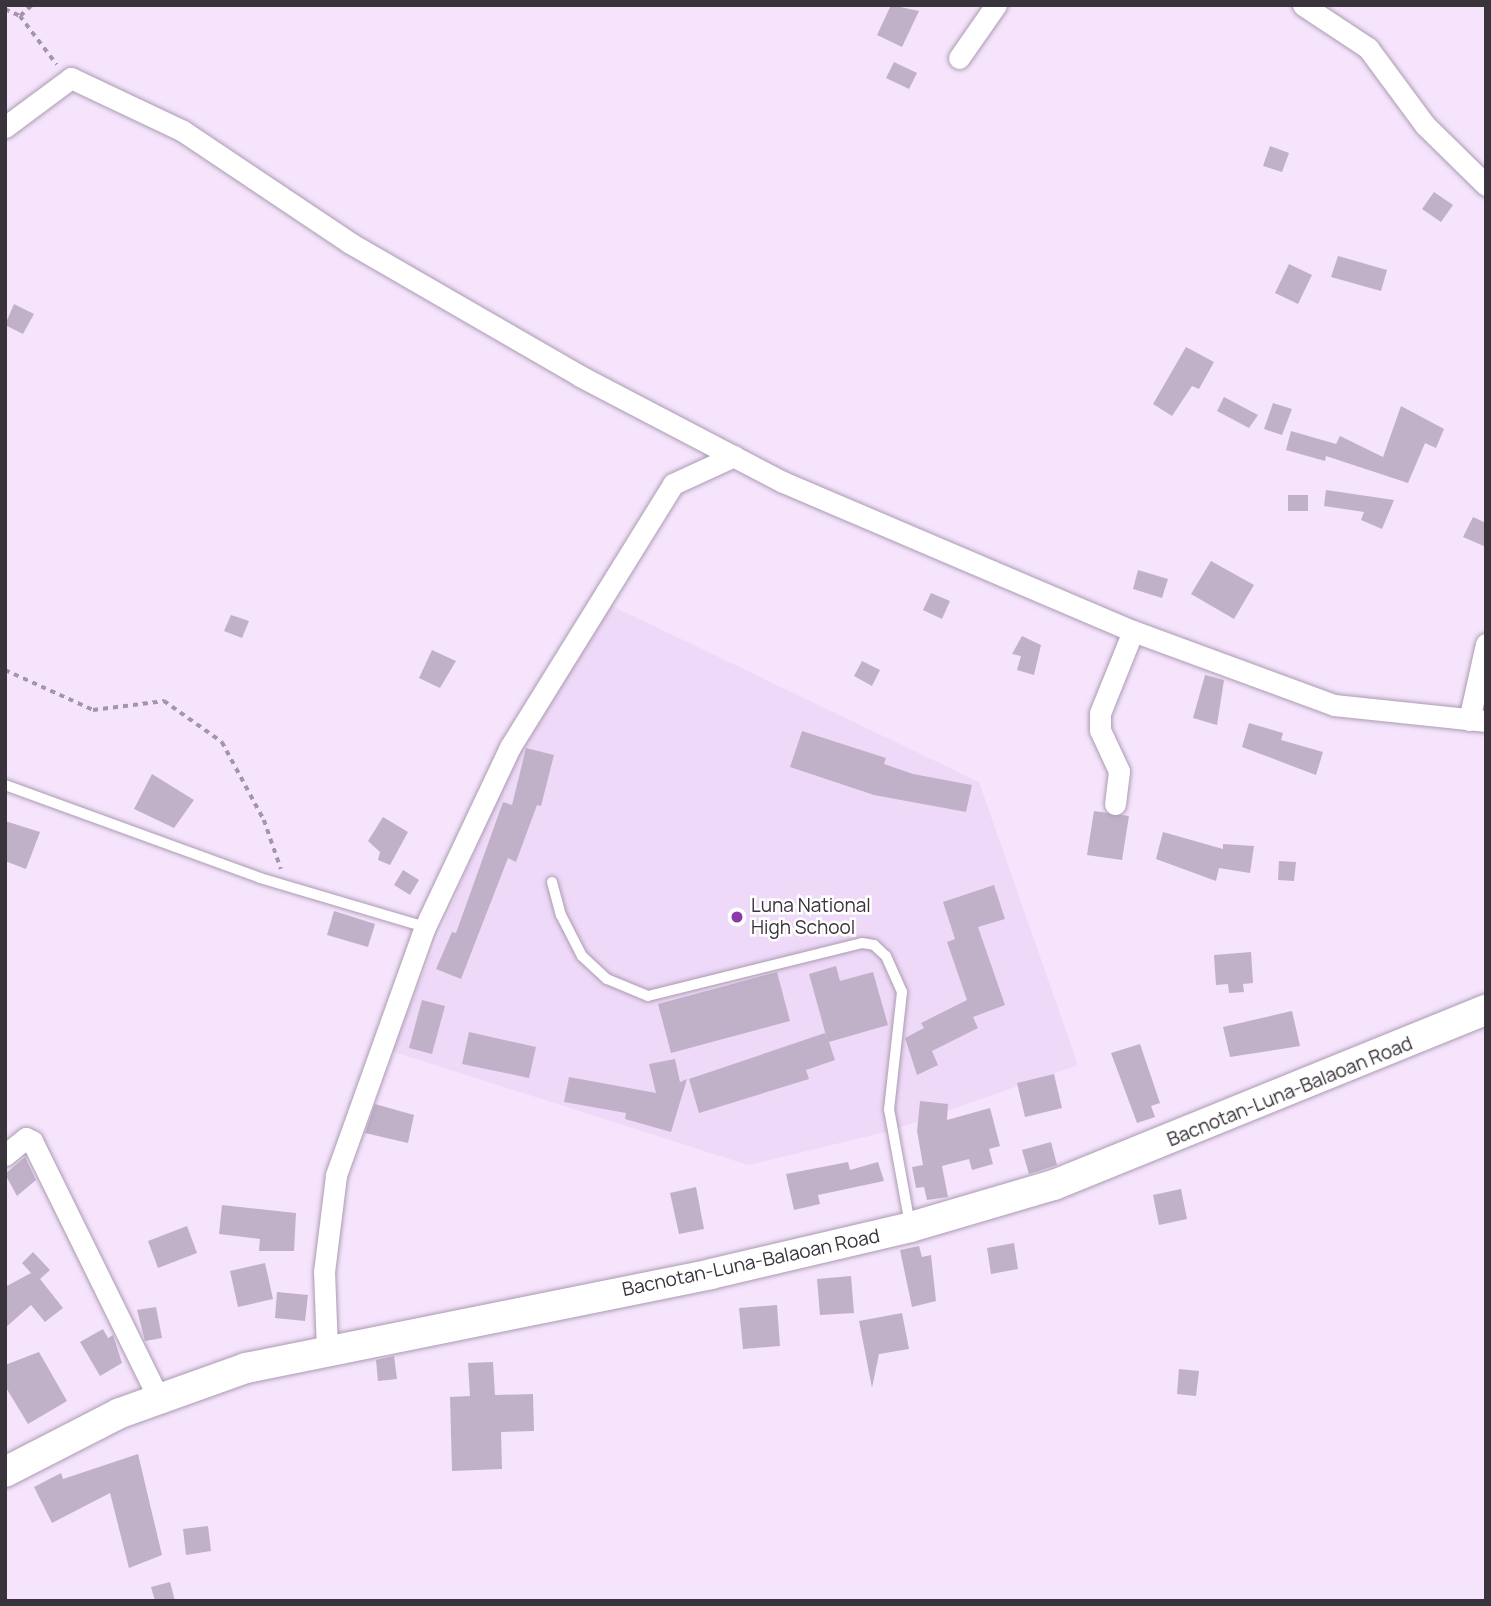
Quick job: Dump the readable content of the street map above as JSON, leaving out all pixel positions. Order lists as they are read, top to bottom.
{
  "streets": {
    "main road": ["Bacnotan-Luna-Balaoan Road"]
  },
  "places": ["Luna National High School"]
}
